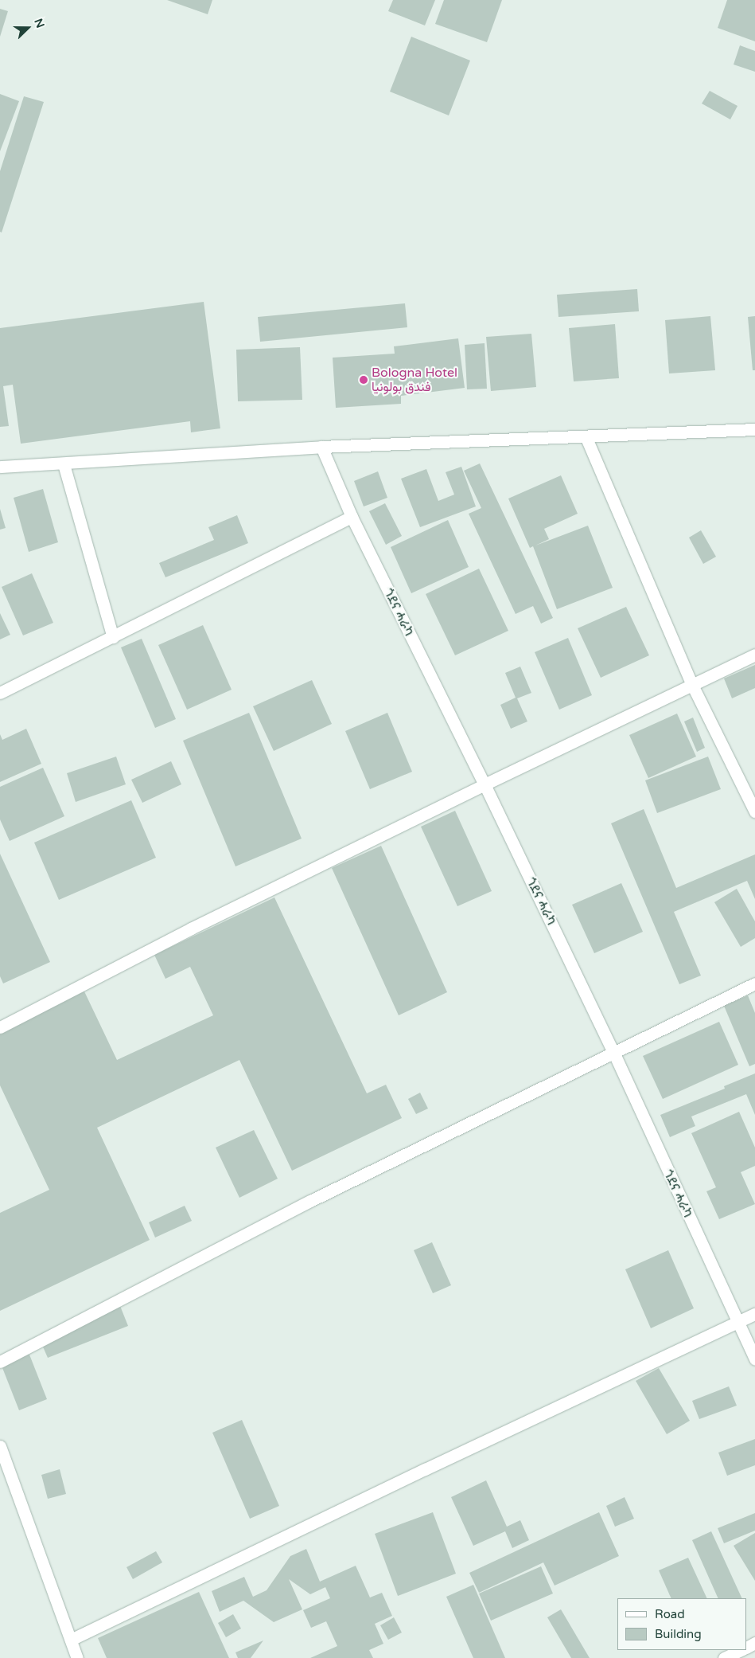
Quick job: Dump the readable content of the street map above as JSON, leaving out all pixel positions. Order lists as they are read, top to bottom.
{
  "streets": {
    "street": ["ጎደና ሓራካ"]
  },
  "places": ["Bologna Hotel فندق بولونيا"],
  "legend": ["Road", "Building"],
  "north": "right"
}
